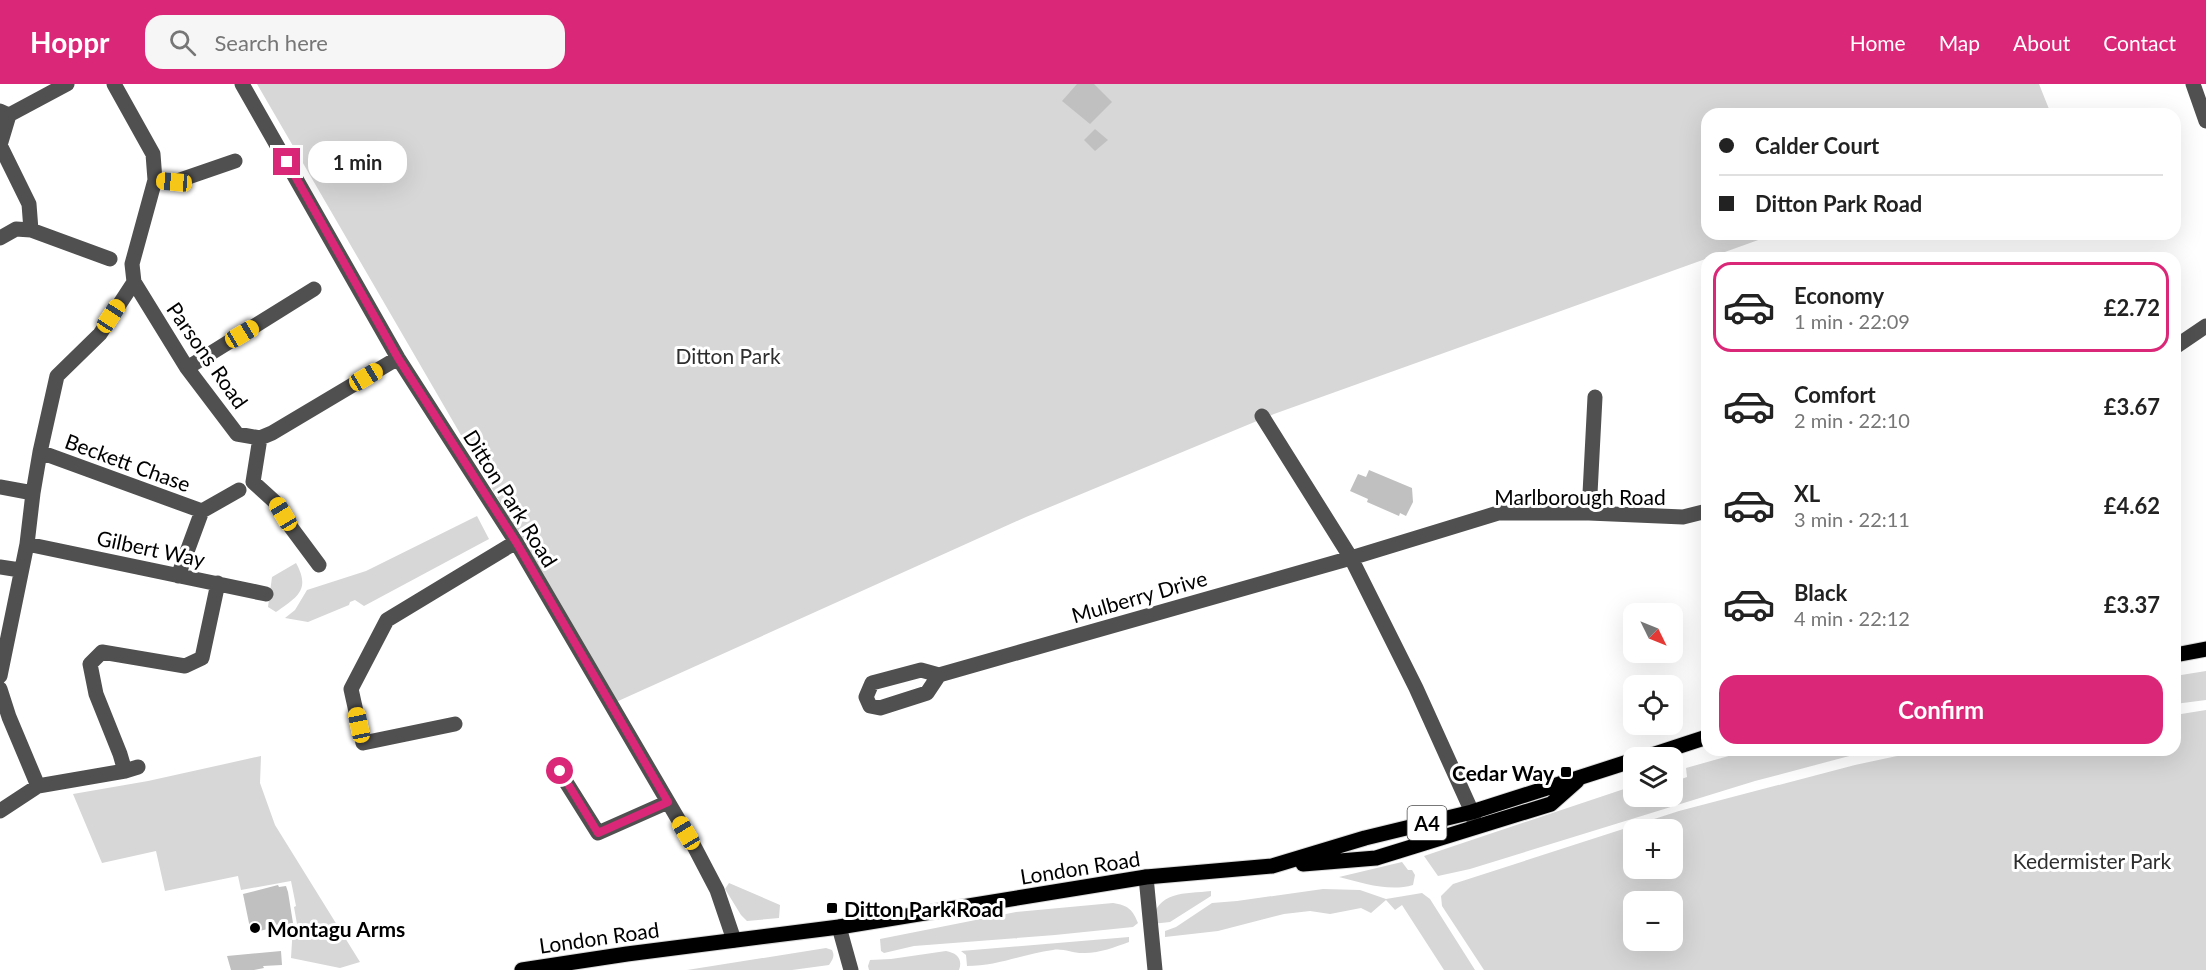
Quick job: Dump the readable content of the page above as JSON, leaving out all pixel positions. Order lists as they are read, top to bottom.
{
  "streets": {
    "main road": ["A4", "London Road"],
    "street": [
      "Parsons Road",
      "Beckett Chase",
      "Marlborough Road",
      "Ditton Park Road",
      "Gilbert Way",
      "Mulberry Drive"
    ]
  },
  "crossings": [
    ["Marlborough Road", "Mulberry Drive"],
    ["Ditton Park Road", "London Road"]
  ],
  "parks": ["Ditton Park", "Kedermister Park"],
  "places": {
    "transit": ["Cedar Way", "Ditton Park Road"],
    "other": ["Montagu Arms"]
  },
  "north": "bottom right",
  "page": {
    "header": "Hoppr",
    "search": "Search here",
    "nav": [
      "Home",
      "Map",
      "About",
      "Contact"
    ],
    "banner": ["Calder Court", "Ditton Park Road"],
    "bubble": "1 min",
    "list": [
      {
        "name": "Economy",
        "note": "1 min · 22:09",
        "value": "£2.72"
      },
      {
        "name": "Comfort",
        "note": "2 min · 22:10",
        "value": "£3.67"
      },
      {
        "name": "XL",
        "note": "3 min · 22:11",
        "value": "£4.62"
      },
      {
        "name": "Black",
        "note": "4 min · 22:12",
        "value": "£3.37"
      }
    ],
    "map_buttons": ["+", "−"],
    "buttons": "Confirm"
  }
}
